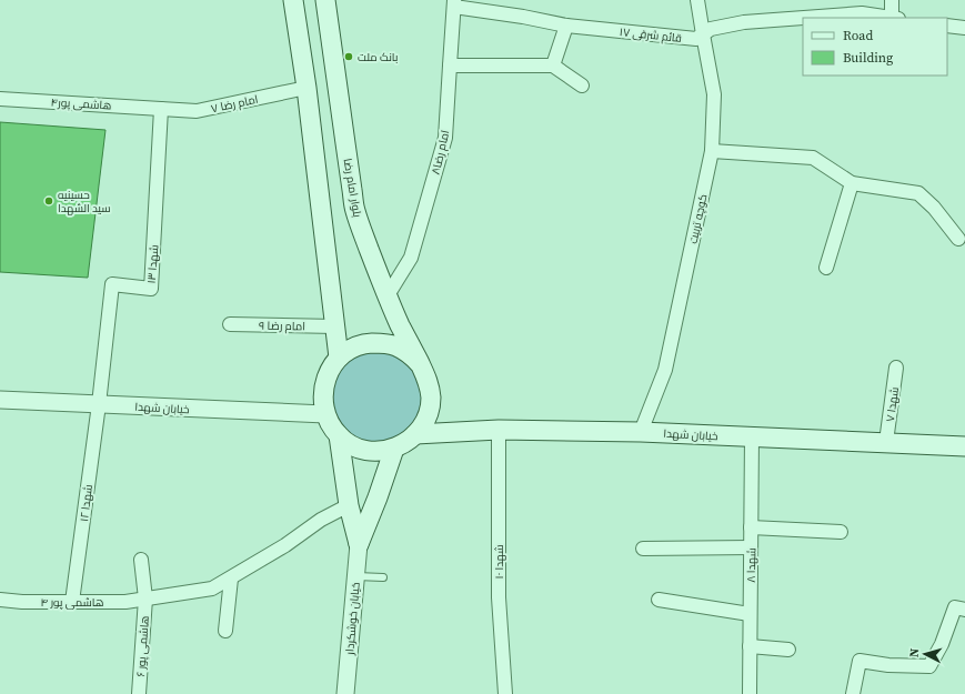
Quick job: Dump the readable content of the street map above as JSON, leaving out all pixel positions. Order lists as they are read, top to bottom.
{
  "streets": {
    "main road": ["بلوار امام رضا", "خیابان شهدا"],
    "street": [
      "قائم شرقی ۱۷",
      "هاشمی پور۴",
      "امام رضا ۷",
      "۸امام رضا",
      "کوچه تربیت",
      "شهدا ۱۳",
      "امام رضا ۹",
      "شهدا ۷",
      "شهدا ۱۲",
      "شهدا ۱۰",
      "شهدا ۸",
      "هاشمی پور ۴",
      "خیابان خوشکردار",
      "هاشمی پور ۶"
    ]
  },
  "crossings": [
    ["قائم شرقی ۱۷", "۸امام رضا"],
    ["قائم شرقی ۱۷", "کوچه تربیت"],
    ["هاشمی پور۴", "امام رضا ۷"],
    ["هاشمی پور۴", "شهدا ۱۳"],
    ["امام رضا ۷", "شهدا ۱۳"],
    ["۸امام رضا", "بلوار امام رضا"],
    ["بلوار امام رضا", "خیابان شهدا"],
    ["کوچه تربیت", "خیابان شهدا"],
    ["شهدا ۱۳", "خیابان شهدا"],
    ["شهدا ۱۳", "شهدا ۱۲"],
    ["شهدا ۷", "خیابان شهدا"],
    ["خیابان شهدا", "شهدا ۱۲"],
    ["خیابان شهدا", "شهدا ۱۰"],
    ["خیابان شهدا", "شهدا ۸"],
    ["شهدا ۱۲", "هاشمی پور ۴"],
    ["هاشمی پور ۴", "هاشمی پور ۶"]
  ],
  "places": ["بانک ملت", "حسینیه سید الشهدا"],
  "legend": ["Road", "Building"],
  "north": "left"
}
